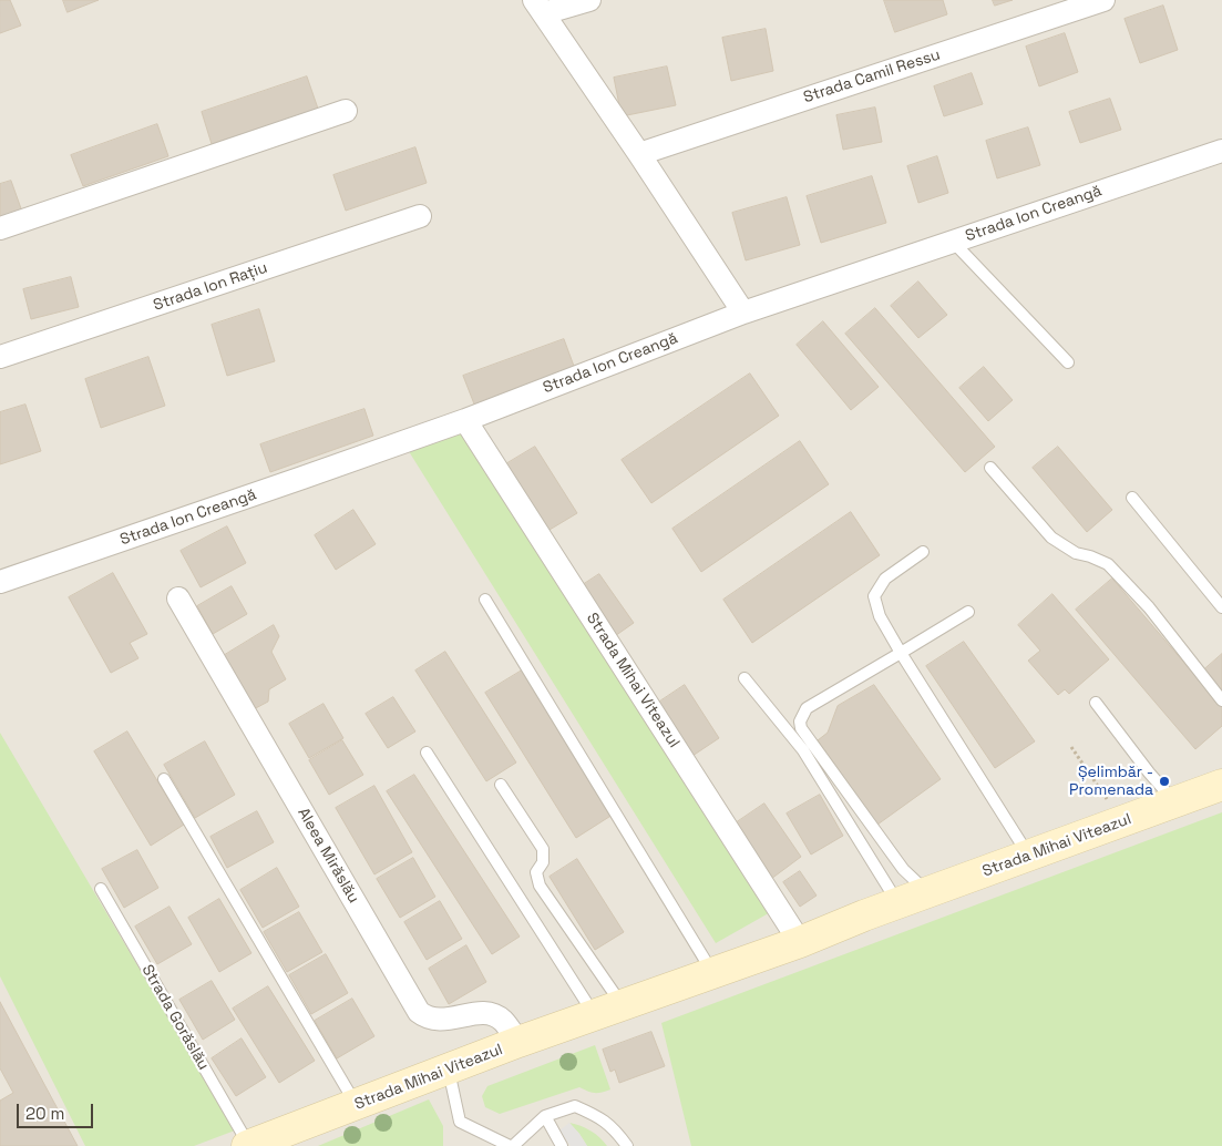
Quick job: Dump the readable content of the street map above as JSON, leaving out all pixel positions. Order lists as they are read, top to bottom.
{
  "streets": {
    "main road": ["Strada Mihai Viteazul"],
    "street": [
      "Strada Camil Ressu",
      "Strada Ion Creangă",
      "Strada Ion Rațiu",
      "Aleea Mirăslău"
    ],
    "lane": ["Strada Gorăslău"]
  },
  "crossings": [
    ["Strada Ion Creangă", "Strada Mihai Viteazul"],
    ["Strada Mihai Viteazul", "Aleea Mirăslău"],
    ["Strada Mihai Viteazul", "Strada Gorăslău"]
  ],
  "places": ["Șelimbăr - Promenada"],
  "scale_bar": "20 m"
}
